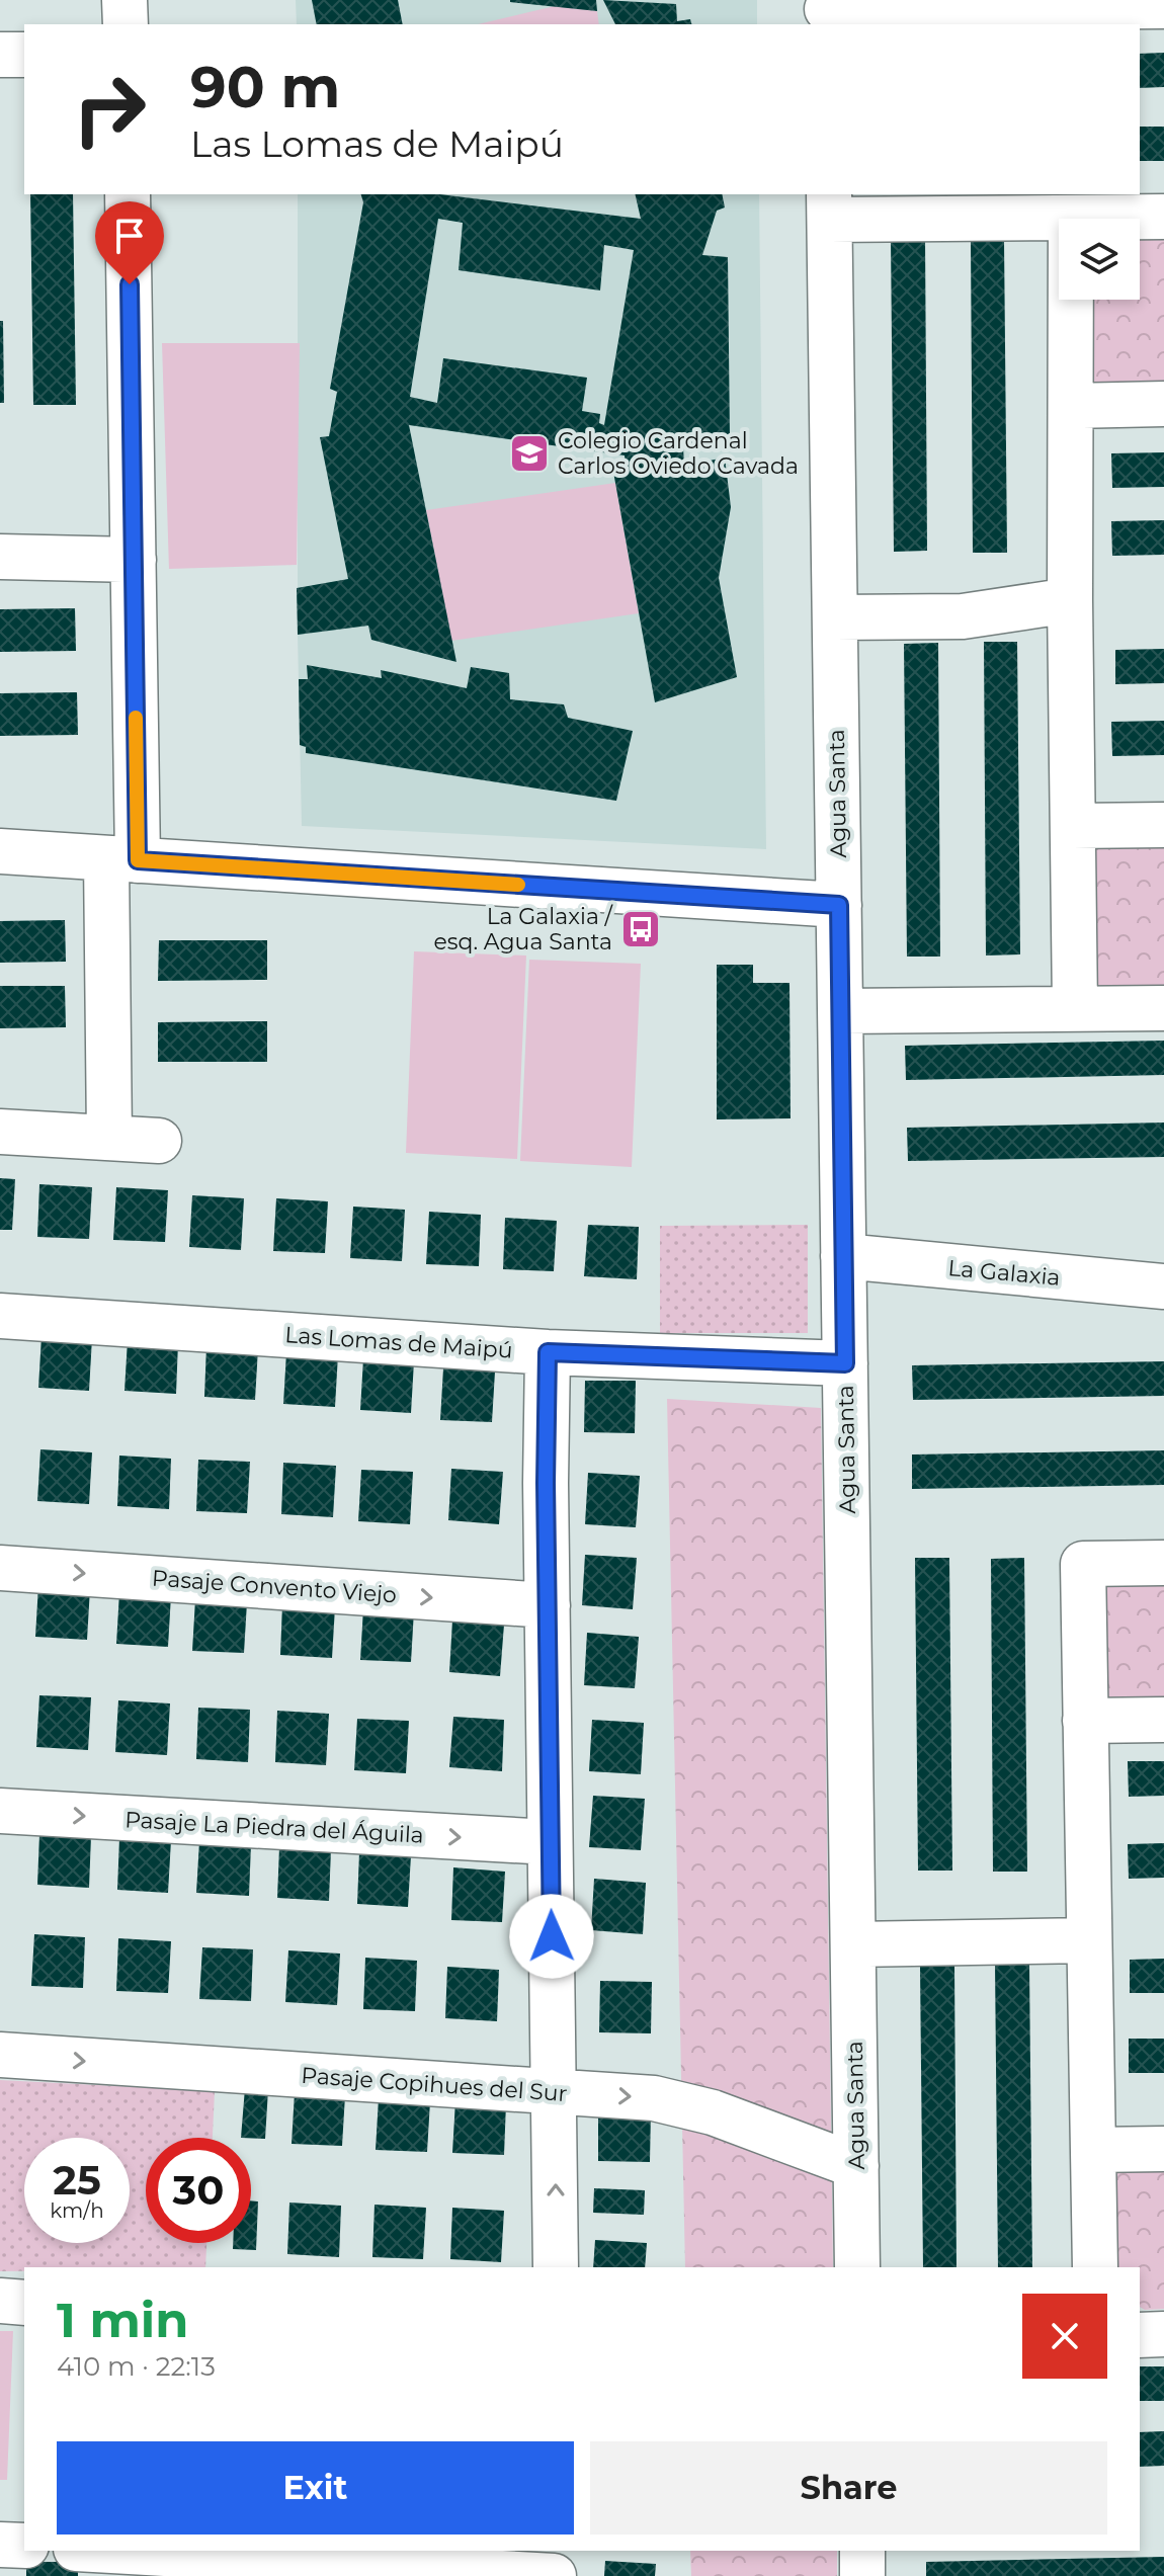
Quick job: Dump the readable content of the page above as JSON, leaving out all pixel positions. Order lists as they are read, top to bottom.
{
  "streets": {
    "street": [
      "Agua Santa",
      "La Galaxia",
      "Las Lomas de Maipú",
      "Pasaje Convento Viejo",
      "Pasaje La Piedra del Águila",
      "Pasaje Copihues del Sur"
    ]
  },
  "crossings": [
    ["Agua Santa", "La Galaxia"],
    ["Agua Santa", "Las Lomas de Maipú"],
    ["Agua Santa", "Pasaje Copihues del Sur"]
  ],
  "one_way": ["Pasaje Convento Viejo", "Pasaje La Piedra del Águila", "Pasaje Copihues del Sur"],
  "places": {
    "school or university": ["Colegio Cardenal Carlos Oviedo Cavada"],
    "bus stop": ["La Galaxia / esq. Agua Santa"]
  },
  "page": {
    "turn": ["90 m", "Las Lomas de Maipú"],
    "speed": "25 km/h",
    "limit": "30",
    "heading": ["1 min", "410 m · 22:13"],
    "buttons": ["Exit", "Share"]
  }
}
